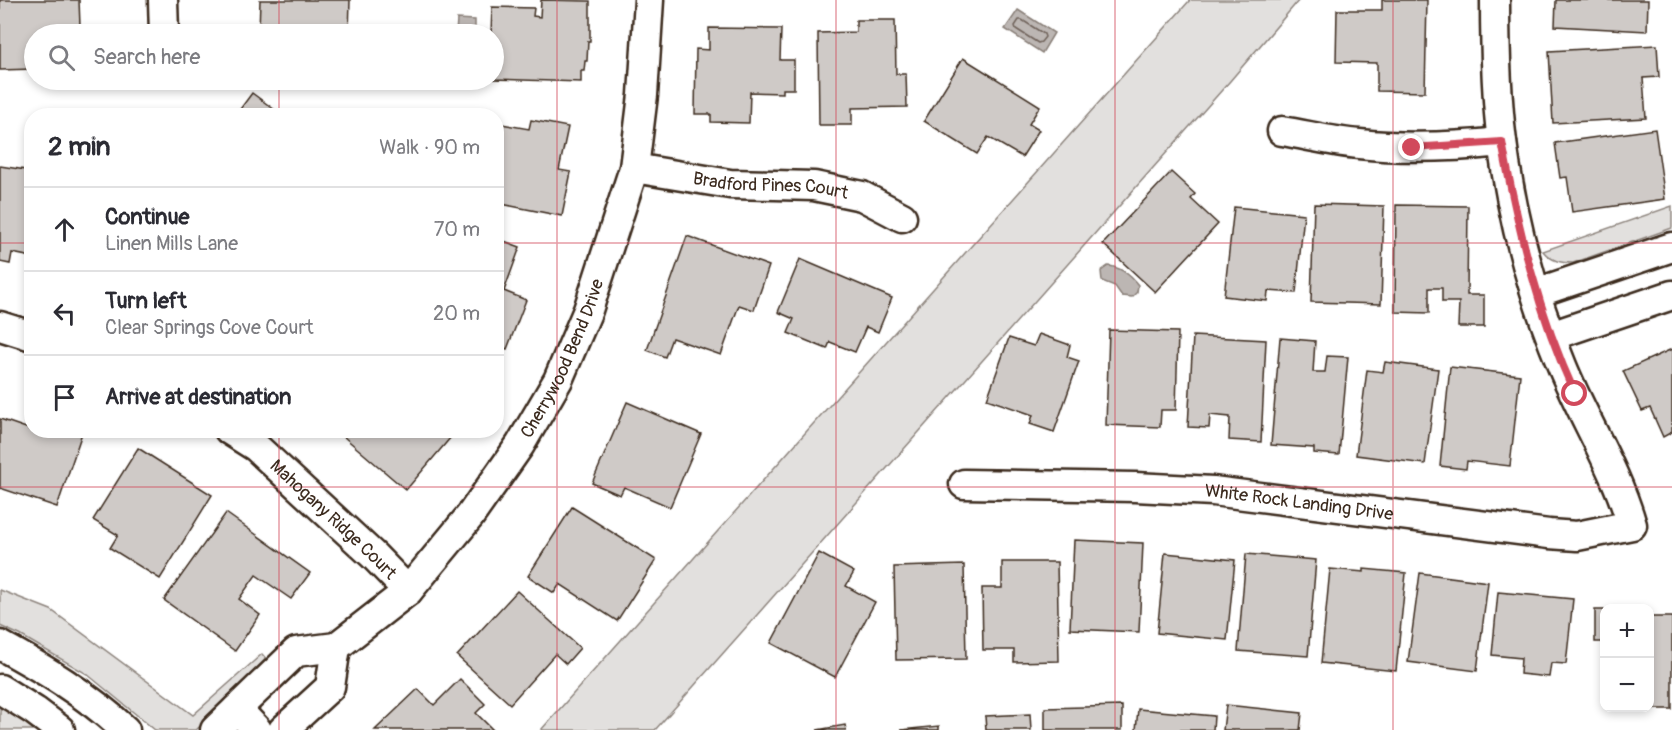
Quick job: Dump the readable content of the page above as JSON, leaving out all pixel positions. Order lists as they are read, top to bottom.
{
  "streets": {
    "street": [
      "Bradford Pines Court",
      "Cherrywood Bend Drive",
      "White Rock Landing Drive",
      "Mahogany Ridge Court"
    ]
  },
  "crossings": [
    ["Bradford Pines Court", "Cherrywood Bend Drive"],
    ["Cherrywood Bend Drive", "Mahogany Ridge Court"]
  ],
  "page": {
    "search": "Search here",
    "heading": ["2 min", "Walk · 90 m"],
    "list": [
      ["Continue", "Linen Mills Lane", "70 m"],
      ["Turn left", "Clear Springs Cove Court", "20 m"],
      "Arrive at destination"
    ],
    "map_buttons": ["+", "−"]
  }
}
